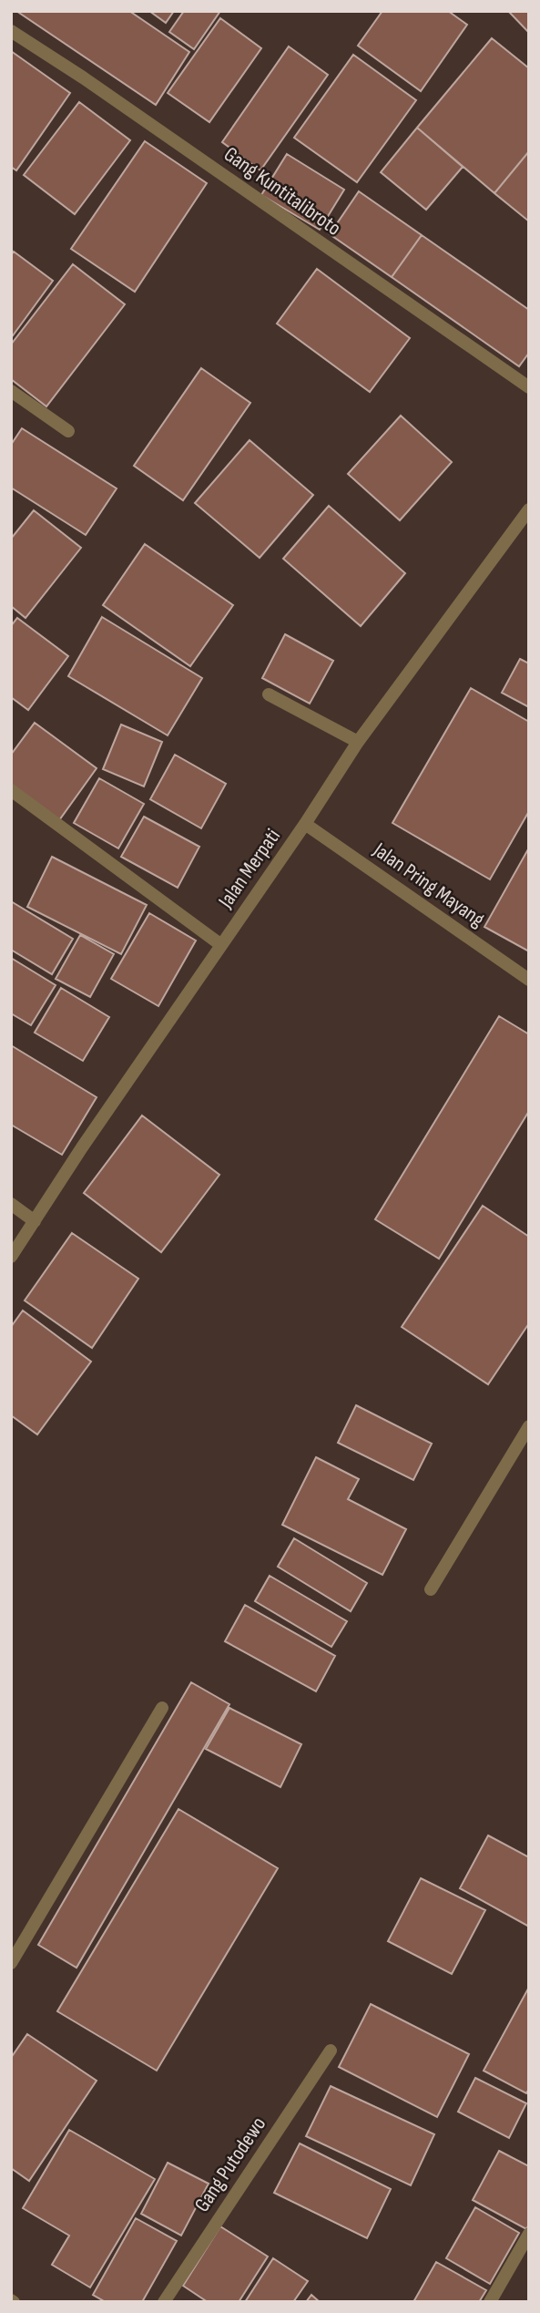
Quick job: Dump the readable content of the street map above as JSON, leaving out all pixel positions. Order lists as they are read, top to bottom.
{
  "streets": {
    "street": [
      "Gang Kuntitalibroto",
      "Jalan Merpati",
      "Jalan Pring Mayang",
      "Gang Putodewo"
    ]
  },
  "crossings": [
    ["Jalan Merpati", "Jalan Pring Mayang"]
  ]
}
